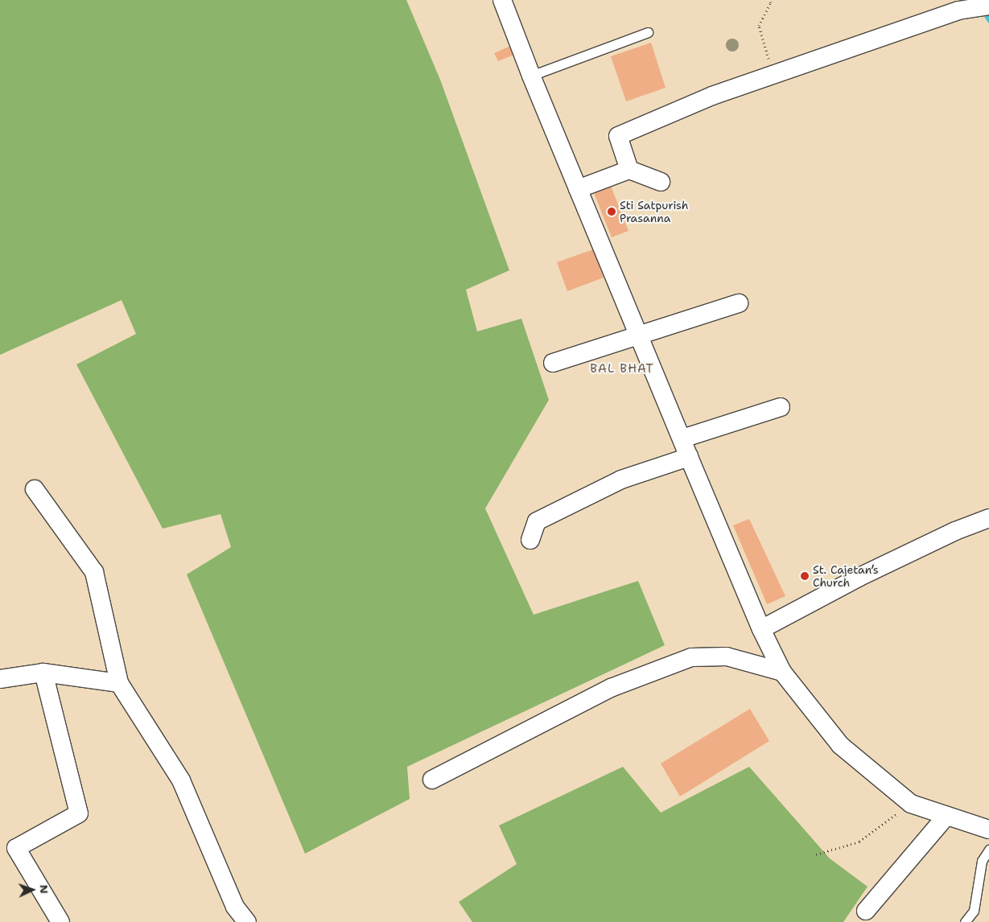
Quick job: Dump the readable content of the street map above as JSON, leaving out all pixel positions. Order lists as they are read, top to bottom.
{
  "districts": ["BAL BHAT"],
  "places": ["Sti Satpurish Prasanna", "St. Cajetan’s Church"],
  "north": "right"
}
